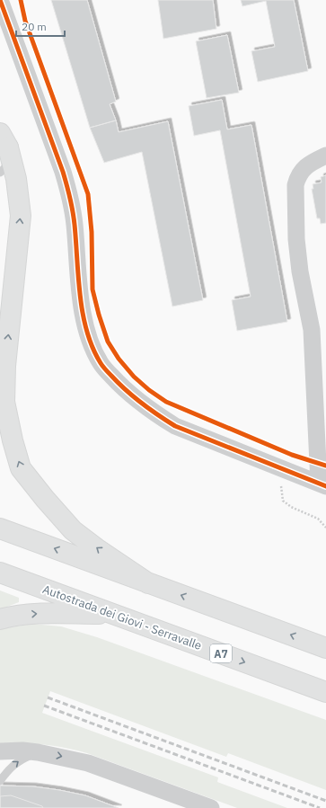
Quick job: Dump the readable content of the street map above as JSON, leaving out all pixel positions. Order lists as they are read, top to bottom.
{
  "streets": {
    "highway": ["Autostrada dei Giovi - Serravalle", "A7"]
  },
  "scale_bar": "20 m"
}
